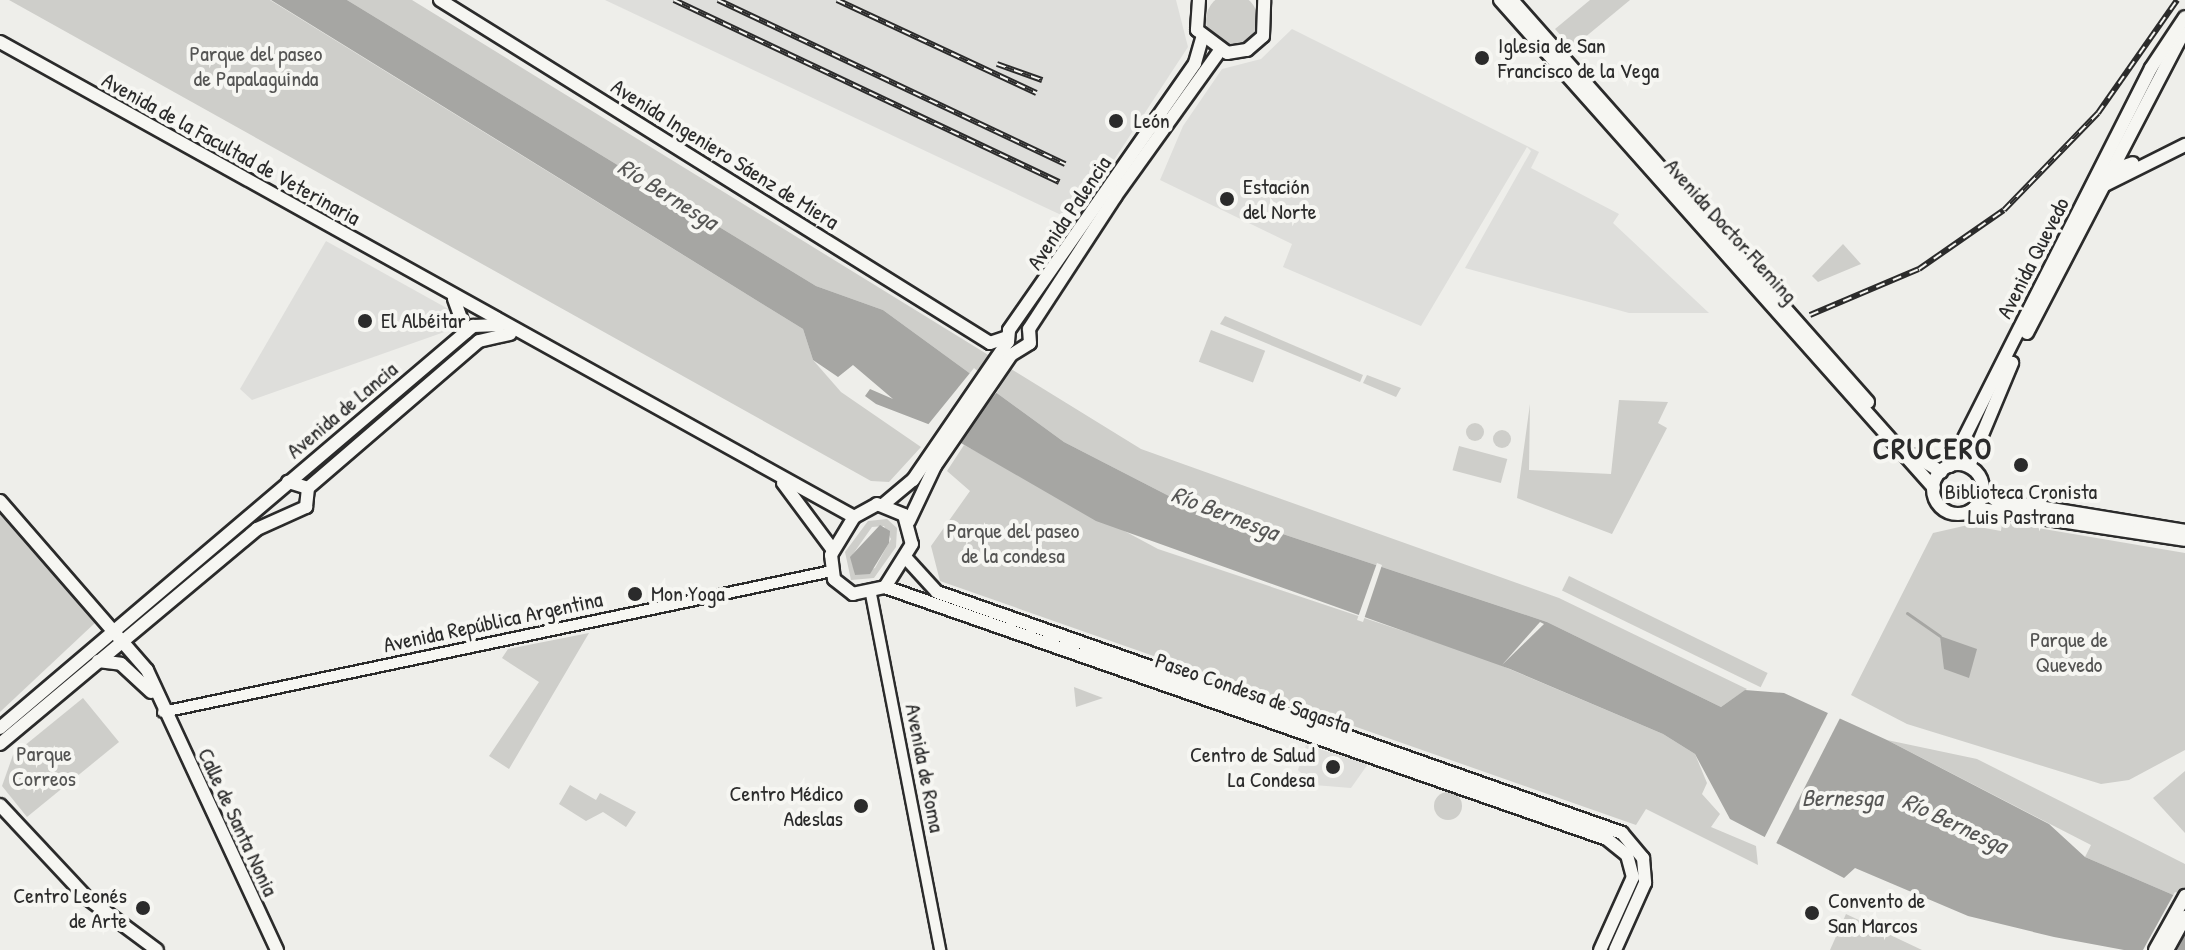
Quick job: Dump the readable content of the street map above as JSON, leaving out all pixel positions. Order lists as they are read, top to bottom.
{
  "streets": {
    "main road": [
      "Avenida de la Facultad de Veterinaria",
      "Avenida Ingeniero Sáenz de Miera",
      "Avenida Palencia",
      "Avenida Doctor Fleming",
      "Avenida Quevedo",
      "Avenida de Lancia",
      "Paseo Condesa de Sagasta",
      "Calle de Santa Nonia"
    ],
    "street": ["Avenida República Argentina", "Avenida de Roma"]
  },
  "crossings": [
    ["Avenida de la Facultad de Veterinaria", "Avenida Palencia"],
    ["Avenida de la Facultad de Veterinaria", "Avenida de Lancia"],
    ["Avenida de la Facultad de Veterinaria", "Avenida República Argentina"],
    ["Avenida de la Facultad de Veterinaria", "Paseo Condesa de Sagasta"],
    ["Avenida de la Facultad de Veterinaria", "Avenida de Roma"],
    ["Avenida Palencia", "Avenida República Argentina"],
    ["Avenida Palencia", "Paseo Condesa de Sagasta"],
    ["Avenida Palencia", "Avenida de Roma"],
    ["Avenida Doctor Fleming", "Avenida Quevedo"],
    ["Avenida de Lancia", "Calle de Santa Nonia"],
    ["Avenida República Argentina", "Paseo Condesa de Sagasta"],
    ["Avenida República Argentina", "Avenida de Roma"],
    ["Avenida República Argentina", "Calle de Santa Nonia"],
    ["Paseo Condesa de Sagasta", "Avenida de Roma"]
  ],
  "districts": ["CRUCERO"],
  "water": ["Río Bernesga", "Bernesga"],
  "parks": [
    "Parque del paseo de Papalaguinda",
    "Parque del paseo de la condesa",
    "Parque de Quevedo",
    "Parque Correos"
  ],
  "places": [
    "Iglesia de San Francisco de la Vega",
    "León",
    "Estación del Norte",
    "El Albéitar",
    "Biblioteca Cronista Luis Pastrana",
    "Mon Yoga",
    "Centro de Salud La Condesa",
    "Centro Médico Adeslas",
    "Centro Leonés de Arte",
    "Convento de San Marcos"
  ]
}
